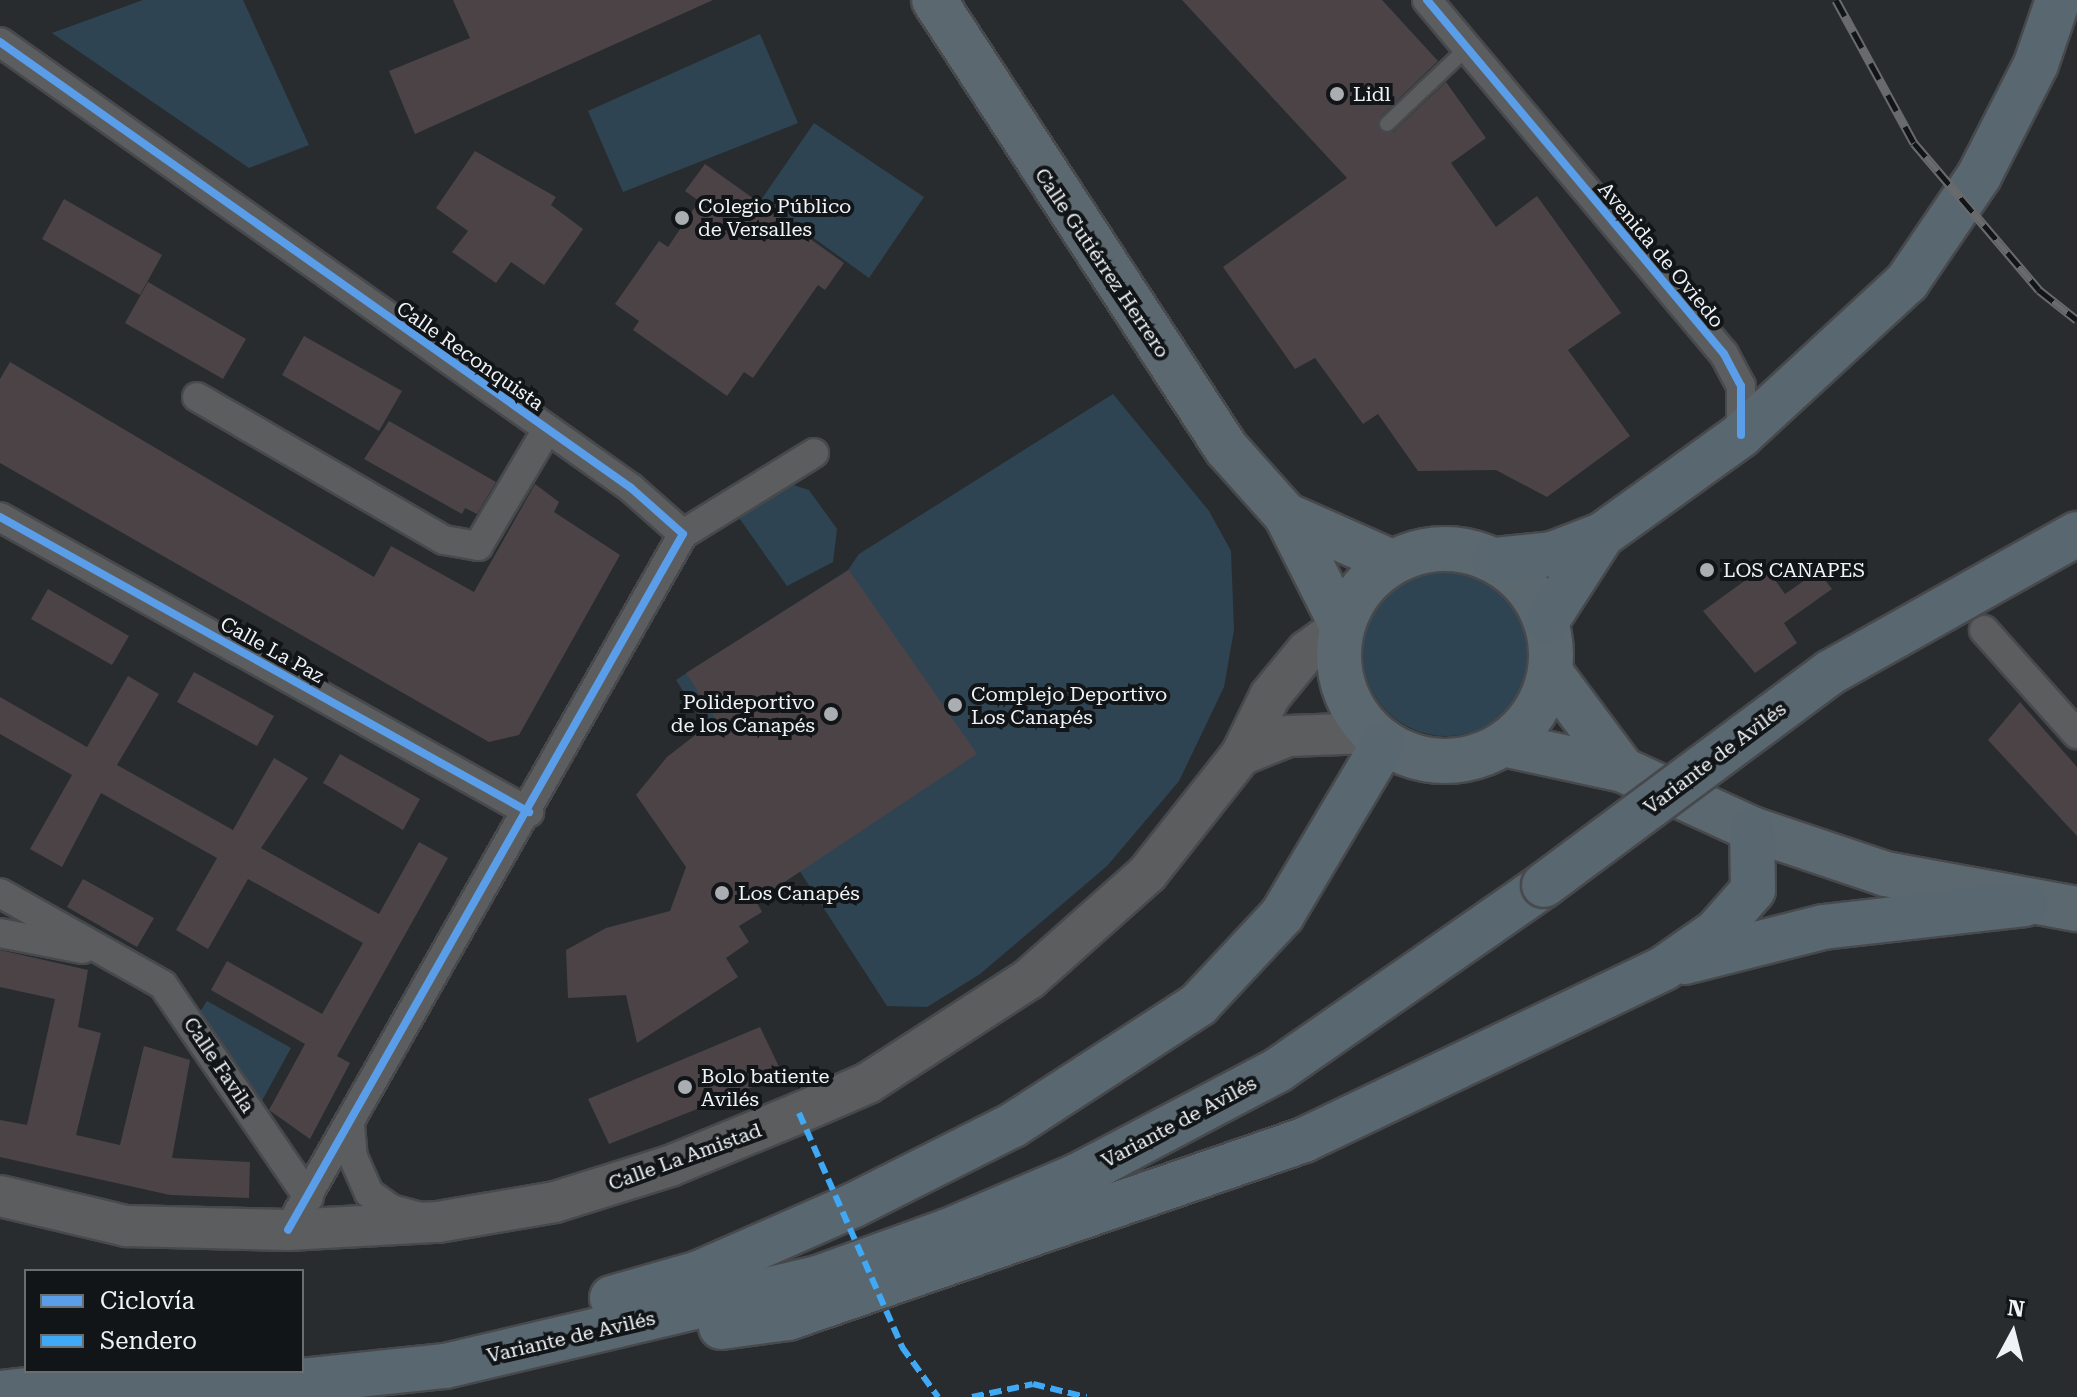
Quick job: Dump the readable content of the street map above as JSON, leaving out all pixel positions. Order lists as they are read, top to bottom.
{
  "streets": {
    "highway": ["Variante de Avilés"],
    "main road": ["Calle Gutiérrez Herrero", "Calle La Amistad"],
    "street": [
      "Avenida de Oviedo",
      "Calle Reconquista",
      "Calle La Paz",
      "Calle Favila"
    ]
  },
  "crossings": [
    ["Calle Favila", "Calle La Amistad"]
  ],
  "places": [
    "Lidl",
    "Colegio Público de Versalles",
    "LOS CANAPES",
    "Complejo Deportivo Los Canapés",
    "Polideportivo de los Canapés",
    "Los Canapés",
    "Bolo batiente Avilés"
  ],
  "legend": ["Ciclovía", "Sendero"],
  "north": "top"
}
